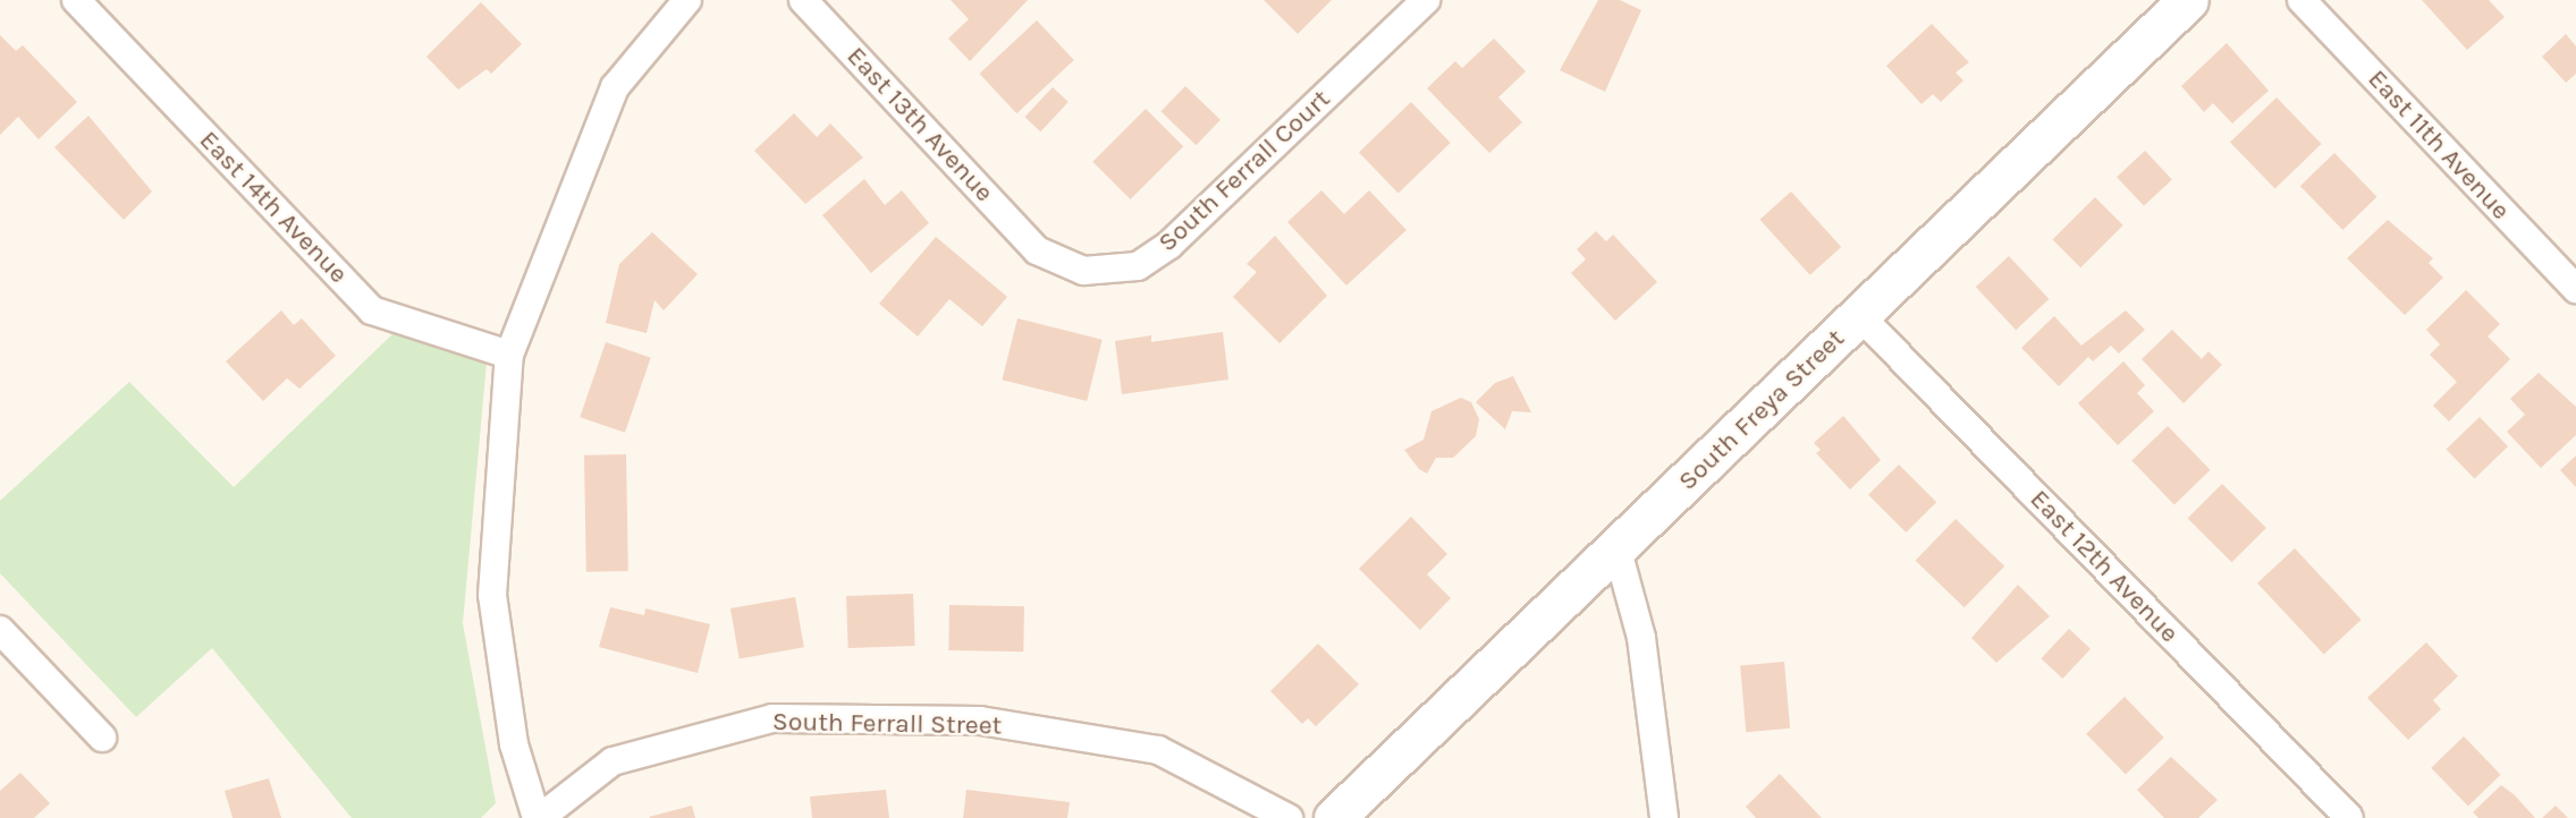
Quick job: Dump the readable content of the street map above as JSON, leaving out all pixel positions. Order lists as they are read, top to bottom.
{
  "streets": {
    "main road": ["South Freya Street"],
    "street": [
      "East 13th Avenue",
      "East 11th Avenue",
      "South Ferrall Court",
      "East 14th Avenue",
      "East 12th Avenue",
      "South Ferrall Street"
    ]
  },
  "crossings": [
    ["East 13th Avenue", "South Ferrall Court"],
    ["South Freya Street", "East 12th Avenue"]
  ]
}
